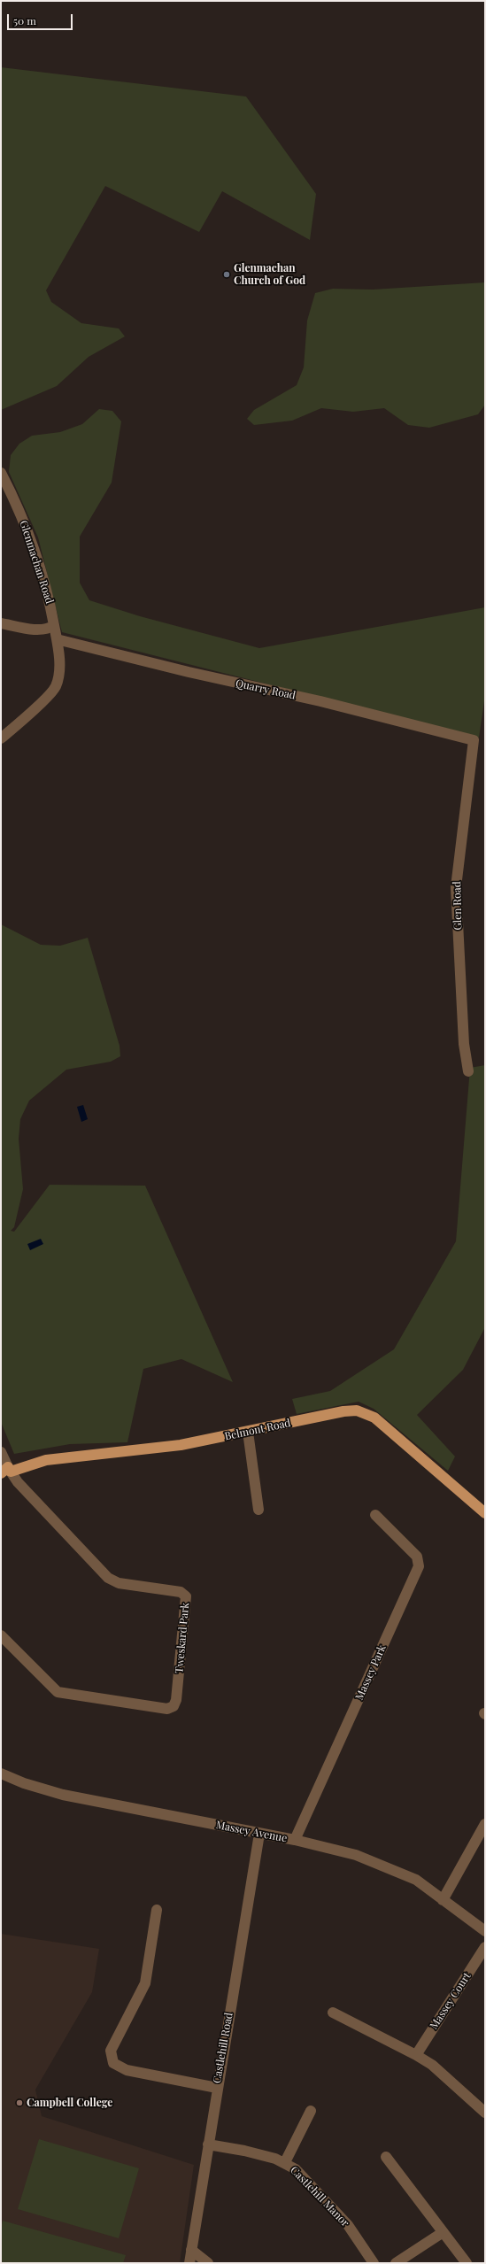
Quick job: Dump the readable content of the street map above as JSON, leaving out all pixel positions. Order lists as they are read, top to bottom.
{
  "streets": {
    "main road": ["Belmont Road"],
    "street": [
      "Glenmachan Road",
      "Quarry Road",
      "Glen Road",
      "Tweskard Park",
      "Massey Park",
      "Massey Avenue",
      "Massey Court",
      "Castlehill Road",
      "Castlehill Manor"
    ]
  },
  "crossings": [
    ["Glenmachan Road", "Quarry Road"],
    ["Quarry Road", "Glen Road"],
    ["Belmont Road", "Tweskard Park"],
    ["Massey Park", "Massey Avenue"],
    ["Massey Avenue", "Castlehill Road"],
    ["Castlehill Road", "Castlehill Manor"]
  ],
  "places": ["Glenmachan Church of God", "Campbell College"],
  "scale_bar": "50 m"
}
